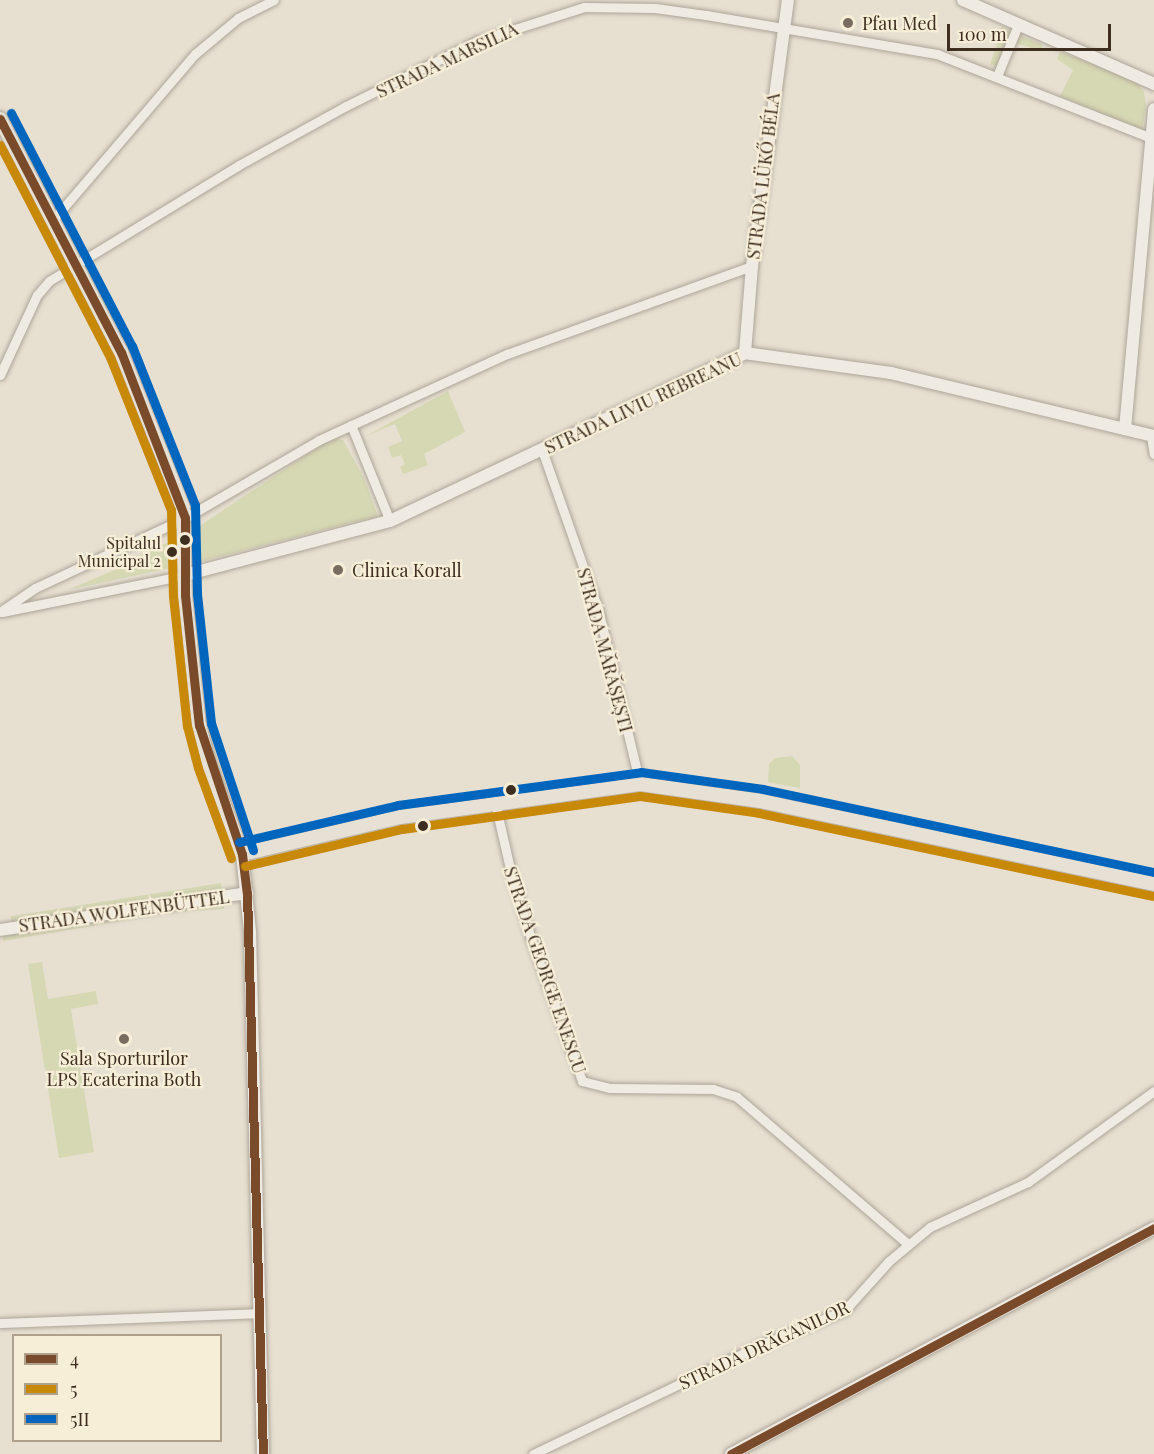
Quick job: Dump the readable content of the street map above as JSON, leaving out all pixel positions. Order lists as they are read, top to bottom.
{
  "streets": {
    "main road": ["STRADA LÜKŐ BÉLA", "STRADA LIVIU REBREANU", "STRADA WOLFENBÜTTEL"],
    "street": [
      "STRADA MARSILIA",
      "STRADA MĂRĂȘEȘTI",
      "STRADA GEORGE ENESCU",
      "STRADA DRĂGANILOR"
    ]
  },
  "crossings": [
    ["STRADA MARSILIA", "STRADA LÜKŐ BÉLA"],
    ["STRADA LÜKŐ BÉLA", "STRADA LIVIU REBREANU"],
    ["STRADA LIVIU REBREANU", "STRADA MĂRĂȘEȘTI"],
    ["STRADA GEORGE ENESCU", "STRADA DRĂGANILOR"]
  ],
  "places": [
    "Pfau Med",
    "Spitalul Municipal 2",
    "Clinica Korall",
    "Sala Sporturilor LPS Ecaterina Both"
  ],
  "lines": ["transit line 5II", "transit line 4", "transit line 5"],
  "legend": ["4", "5", "5II"],
  "scale_bar": "100 m"
}
